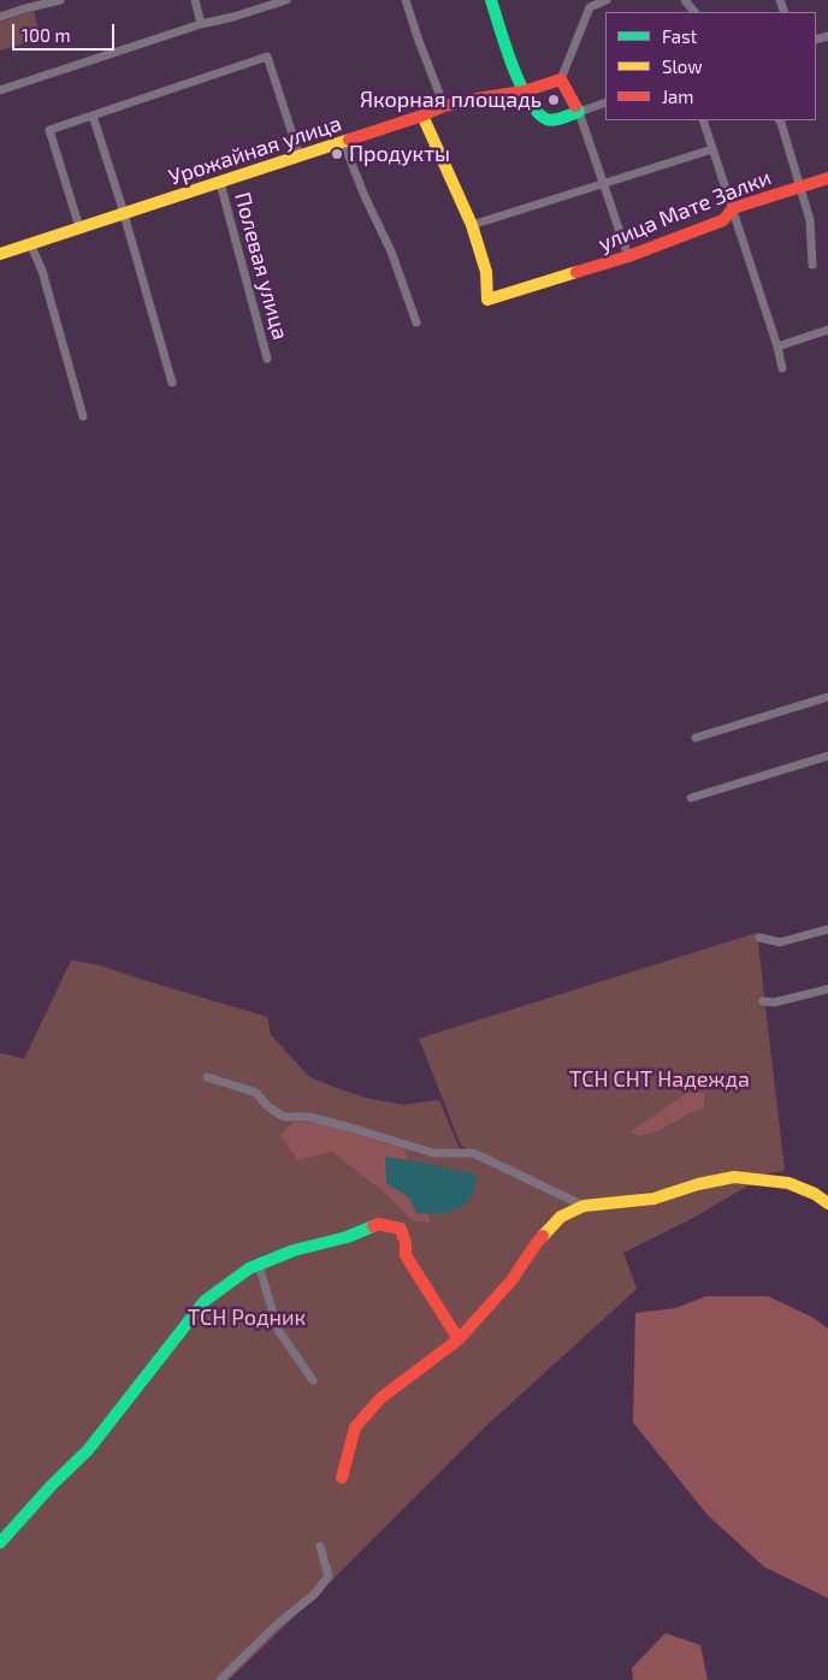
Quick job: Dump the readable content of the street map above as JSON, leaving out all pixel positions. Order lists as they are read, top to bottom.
{
  "streets": {
    "street": ["Урожайная улица", "улица Мате Залки", "Полевая улица"]
  },
  "crossings": [
    ["Урожайная улица", "Полевая улица"]
  ],
  "parks": ["ТСН СНТ Надежда", "ТСН Родник"],
  "places": ["Якорная площадь", "Продукты"],
  "legend": ["Fast", "Slow", "Jam"],
  "scale_bar": "100 m"
}
